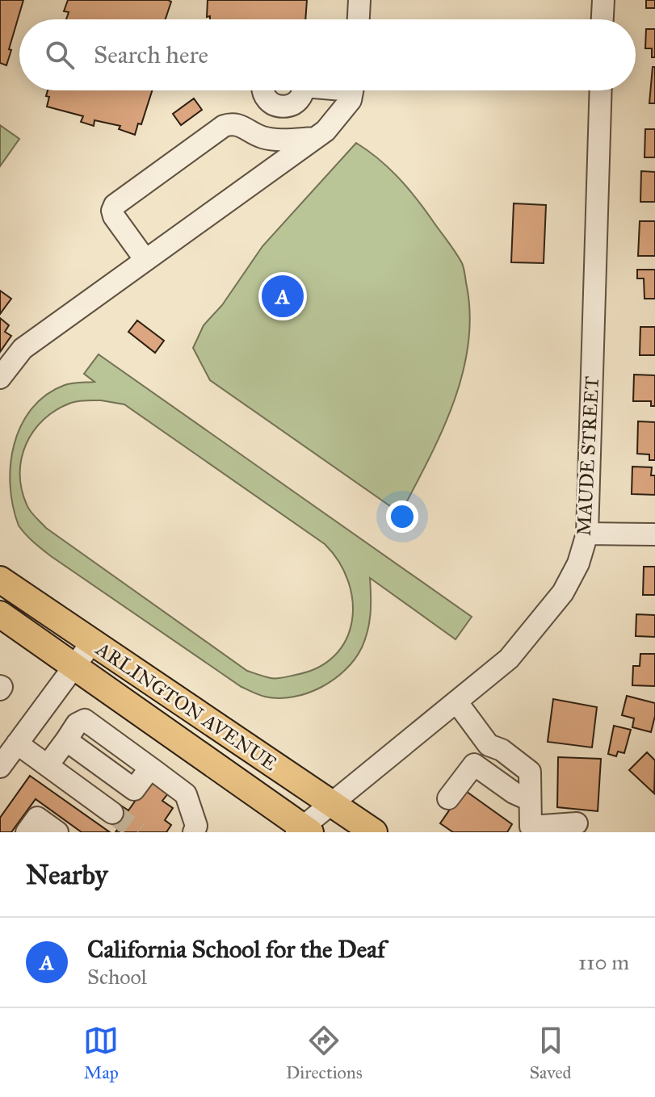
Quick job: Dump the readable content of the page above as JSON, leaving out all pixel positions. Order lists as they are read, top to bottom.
{
  "streets": {
    "main road": ["ARLINGTON AVENUE"],
    "street": ["MAUDE STREET"]
  },
  "crossings": [
    ["MAUDE STREET", "ARLINGTON AVENUE"]
  ],
  "page": {
    "search": "Search here",
    "pins": "A",
    "heading": "Nearby",
    "list": [
      {
        "mark": "A",
        "name": "California School for the Deaf",
        "note": "School",
        "value": "110 m"
      }
    ],
    "nav": ["Map", "Directions", "Saved"]
  }
}
